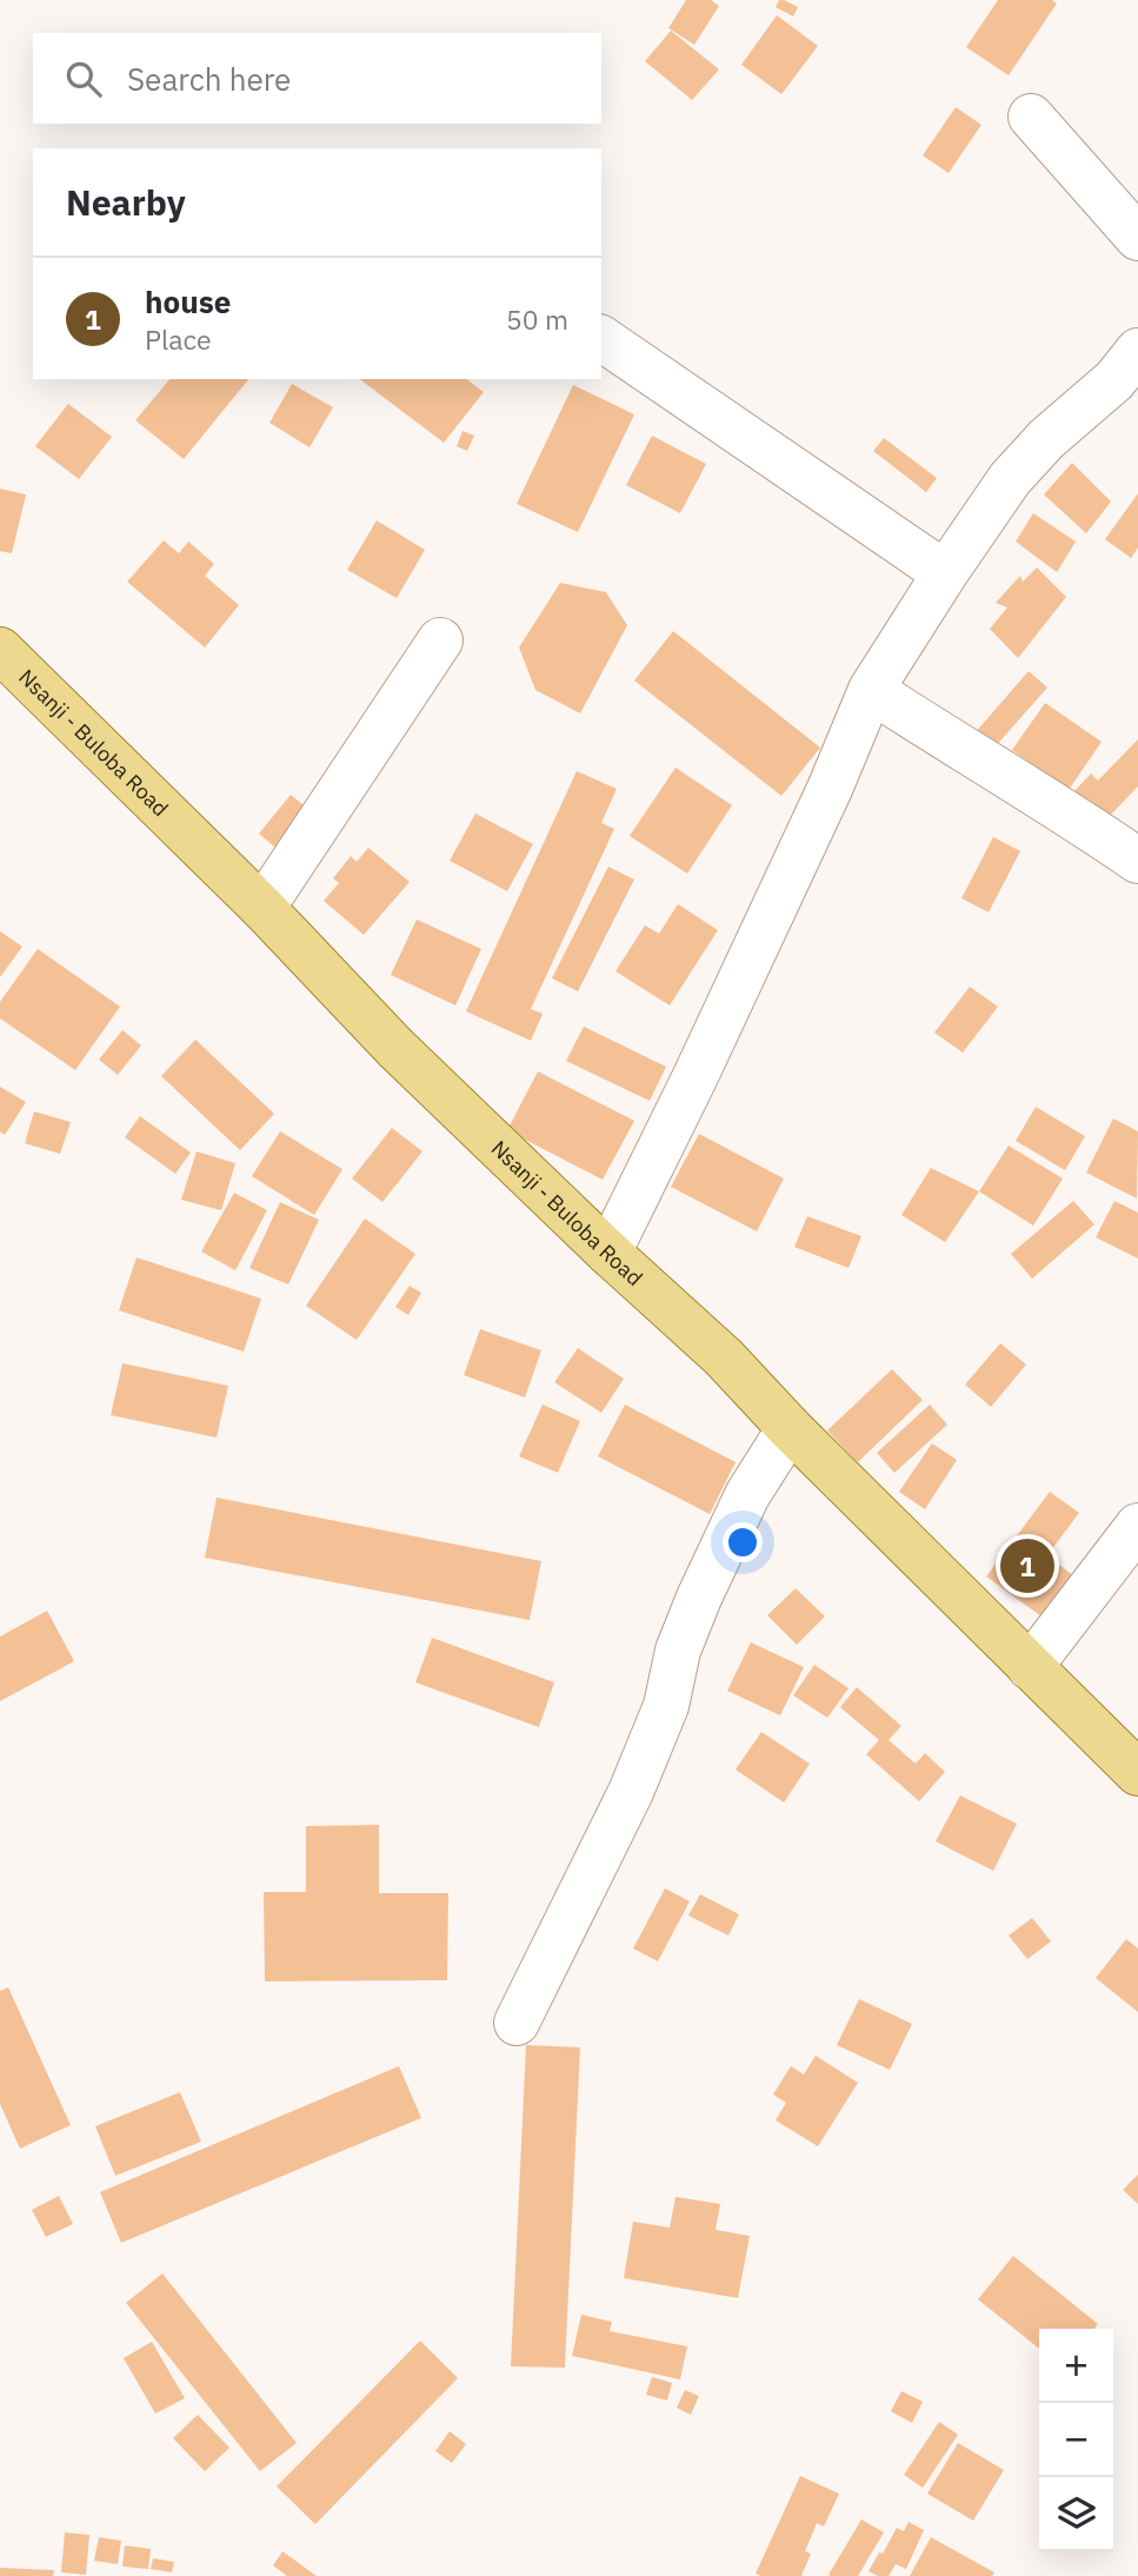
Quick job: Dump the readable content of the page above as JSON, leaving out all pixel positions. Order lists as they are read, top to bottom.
{
  "streets": {
    "main road": ["Nsanji - Buloba Road"]
  },
  "page": {
    "search": "Search here",
    "heading": "Nearby",
    "list": [
      {
        "mark": "1",
        "name": "house",
        "note": "Place",
        "value": "50 m"
      }
    ],
    "pins": "1",
    "map_buttons": ["+", "−"]
  }
}
